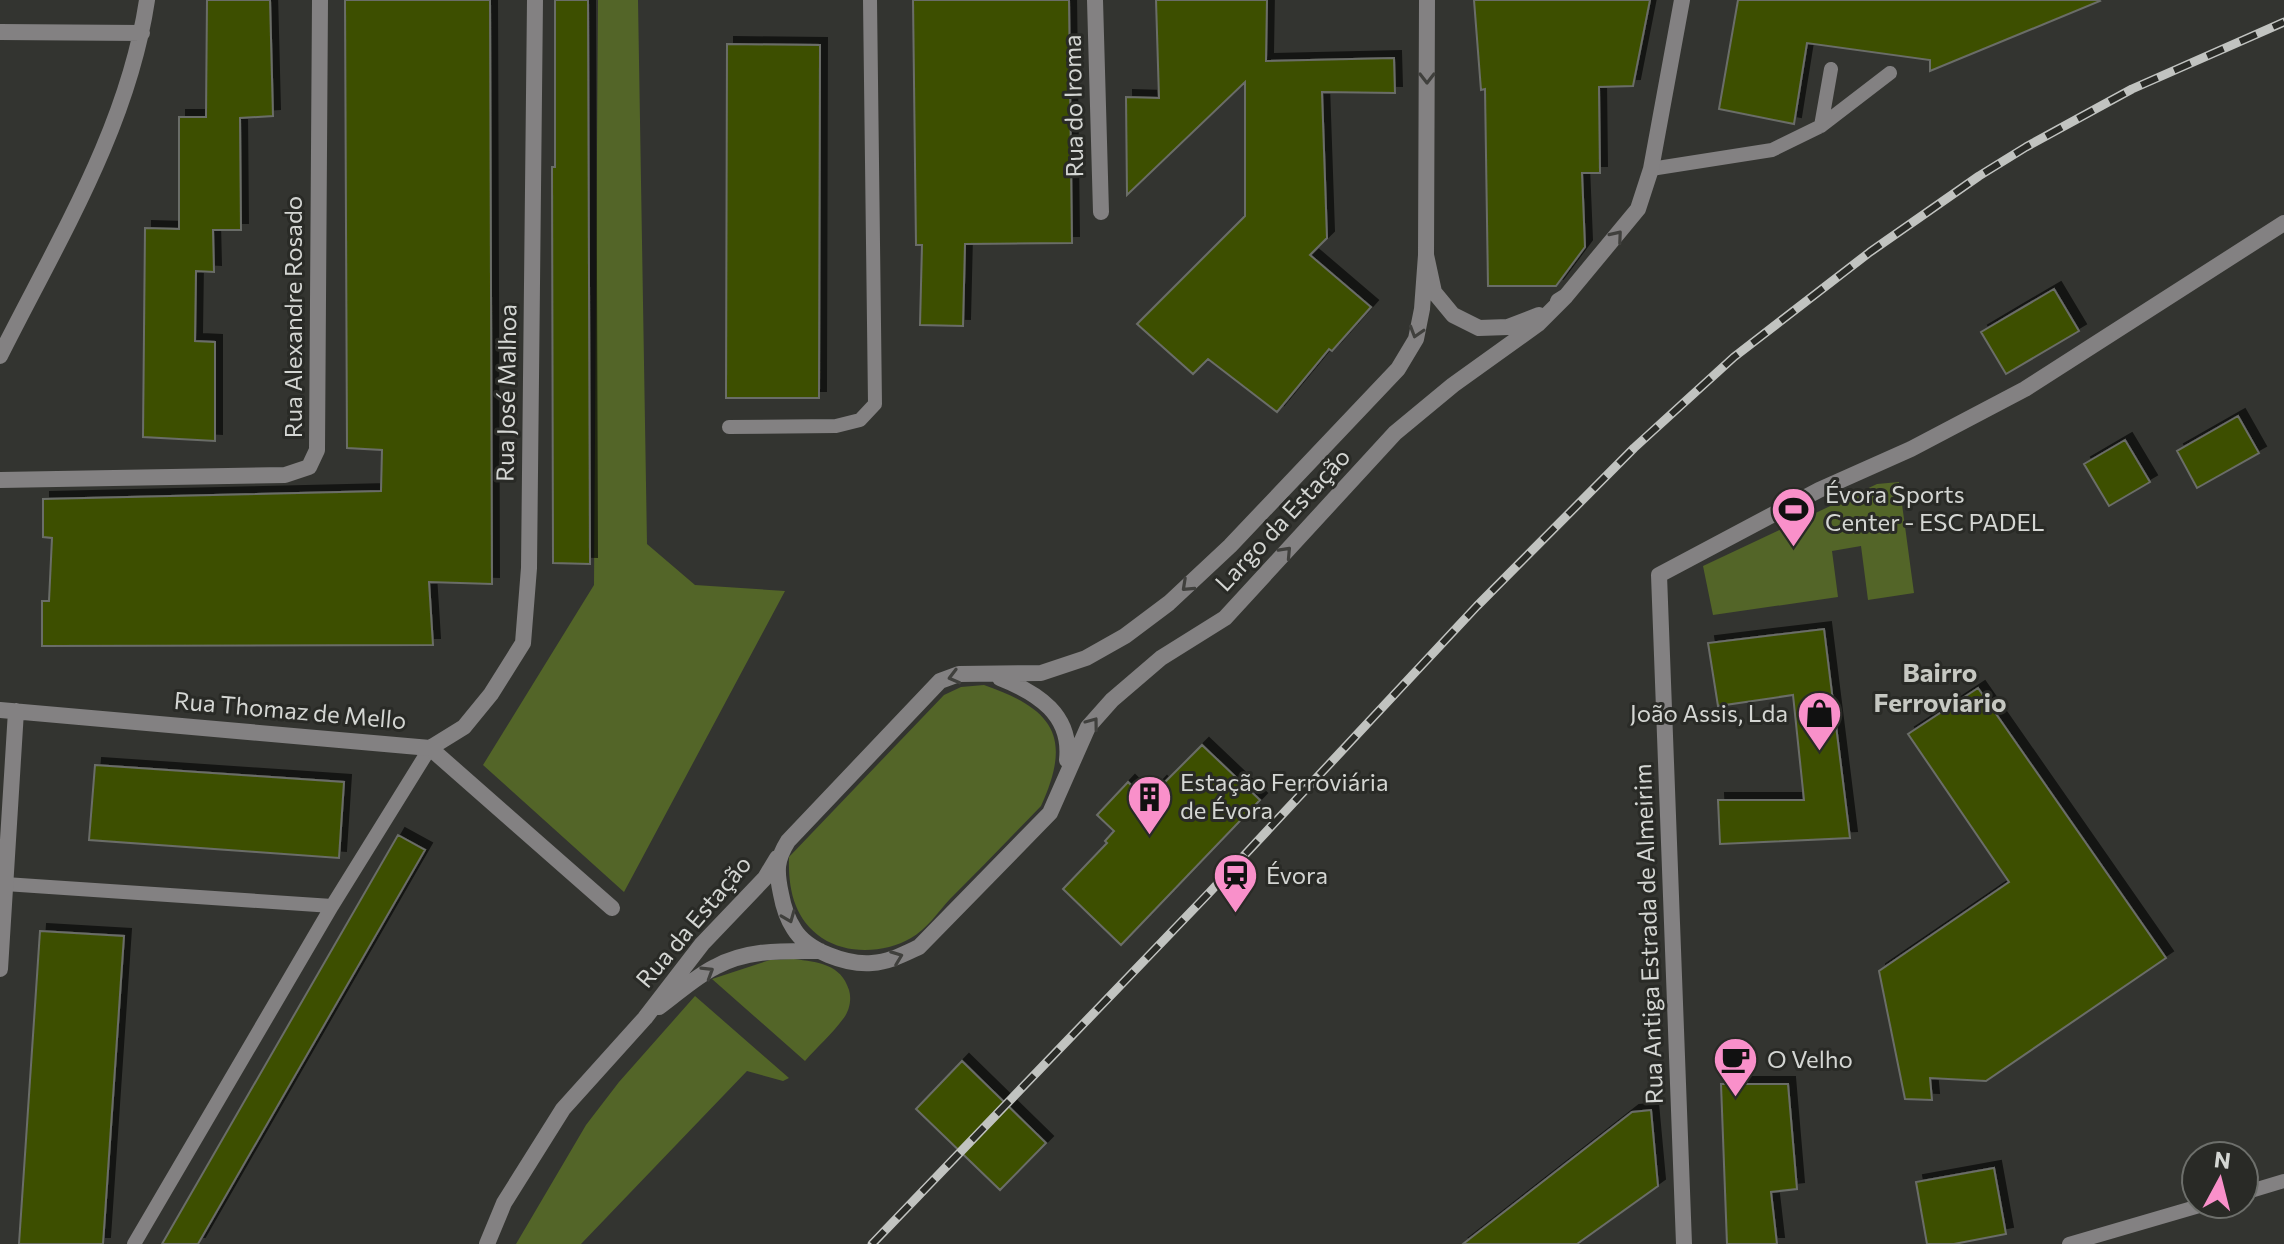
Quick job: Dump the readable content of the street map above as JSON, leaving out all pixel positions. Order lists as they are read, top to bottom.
{
  "streets": {
    "street": [
      "Rua do Iroma",
      "Rua Alexandre Rosado",
      "Rua José Malhoa",
      "Largo da Estação",
      "Rua Thomaz de Mello",
      "Rua da Estação",
      "Rua Antiga Estrada de Almeirim"
    ]
  },
  "crossings": [
    ["Rua José Malhoa", "Rua Thomaz de Mello"],
    ["Largo da Estação", "Rua da Estação"]
  ],
  "districts": ["Bairro Ferroviario"],
  "places": {
    "sports": ["Évora Sports Center - ESC PADEL"],
    "shop": ["João Assis, Lda"],
    "building": ["Estação Ferroviária de Évora"],
    "station": ["Évora"],
    "cafe": ["O Velho"]
  },
  "north": "top"
}
